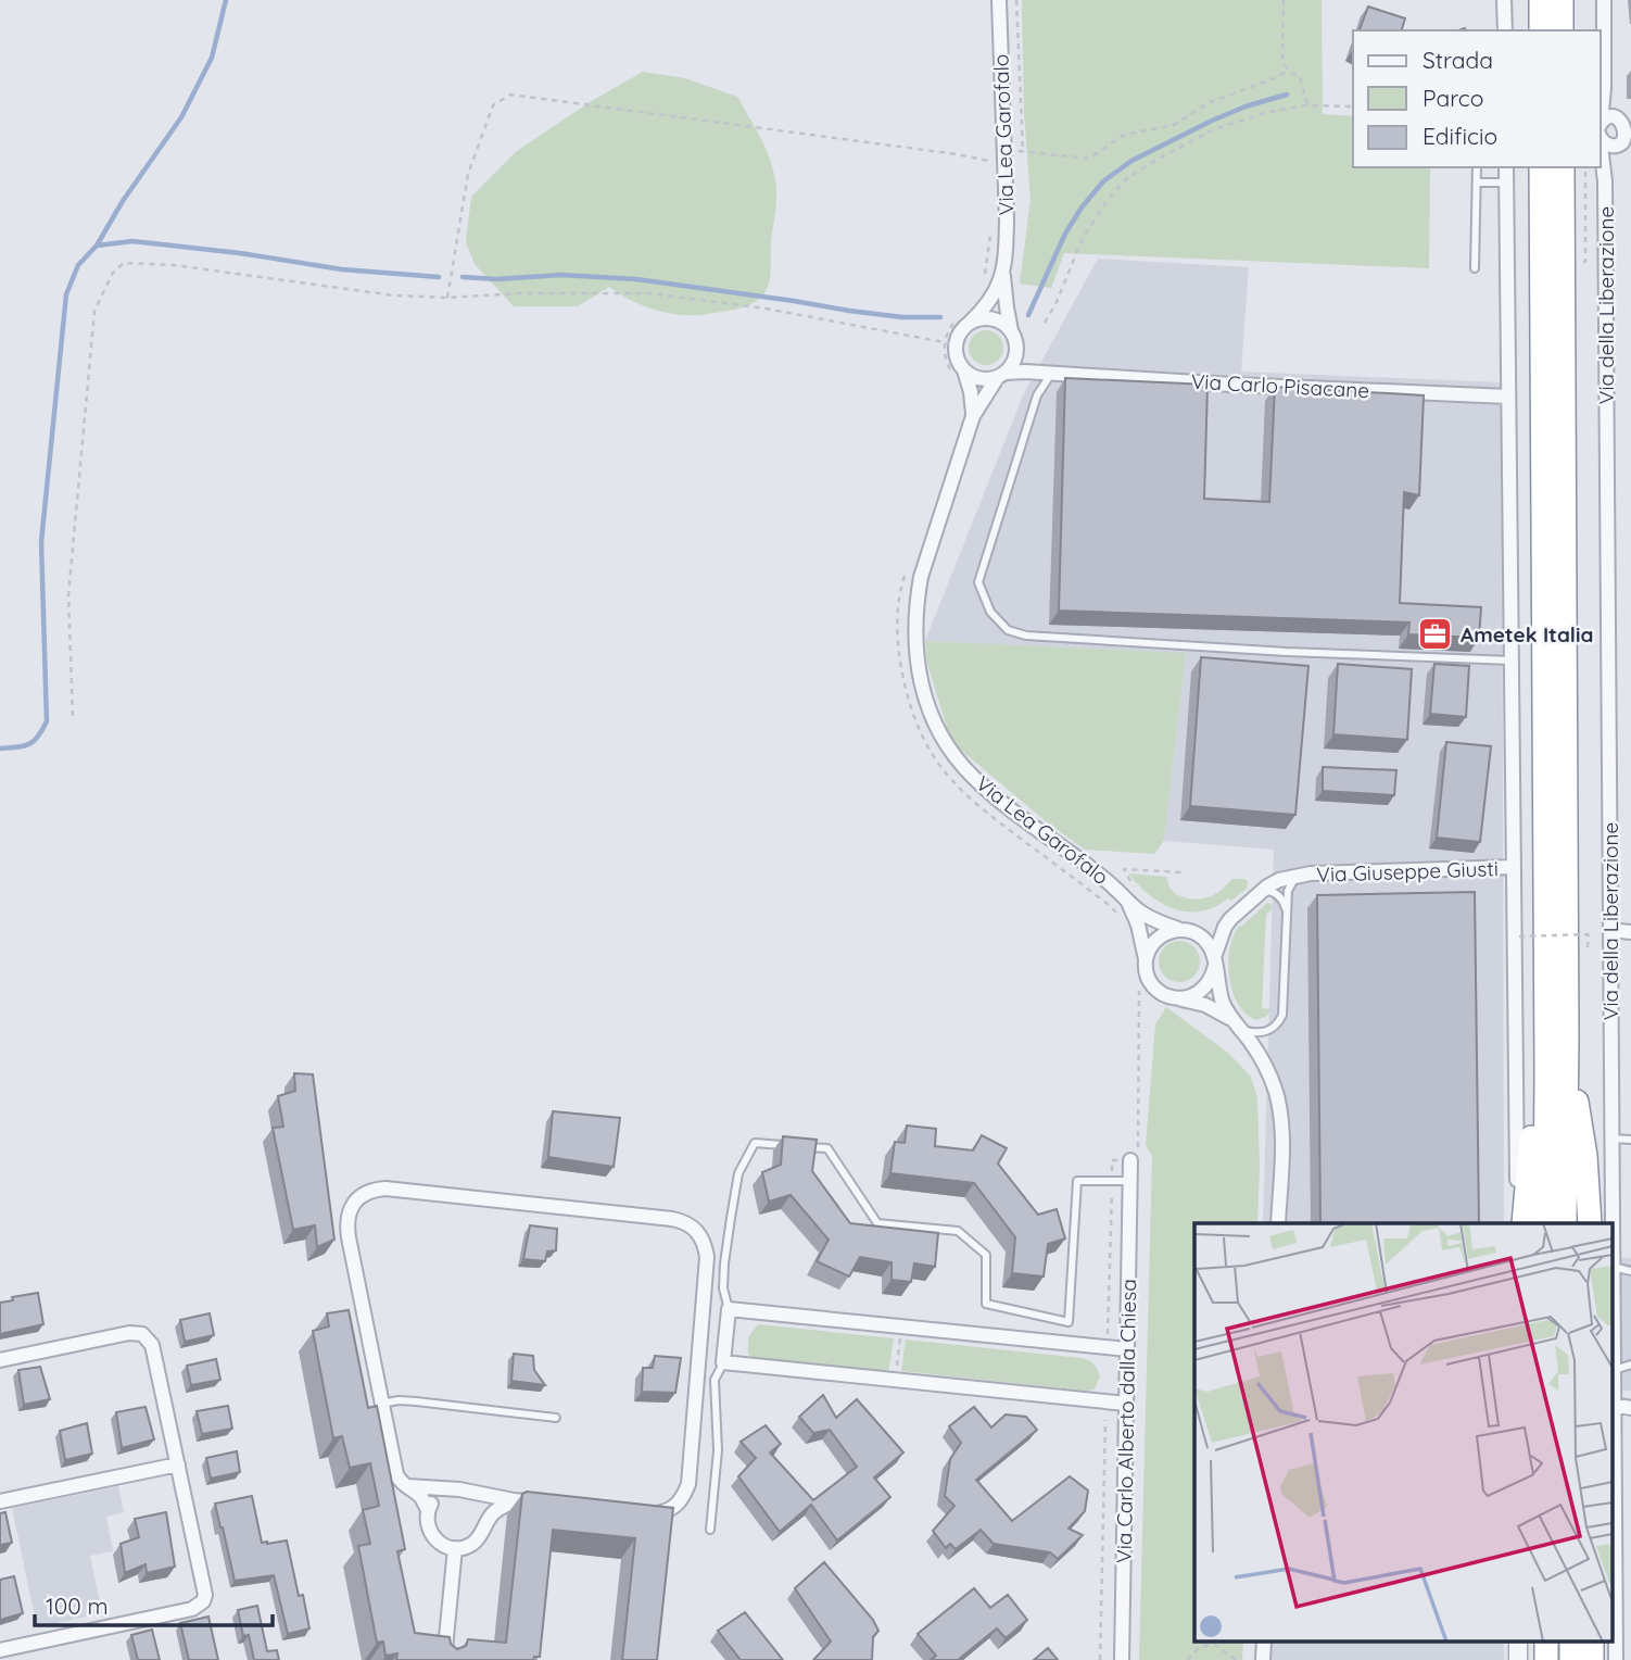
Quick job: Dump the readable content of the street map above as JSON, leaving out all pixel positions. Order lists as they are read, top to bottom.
{
  "streets": {
    "street": [
      "Via Lea Garofalo",
      "Via della Liberazione",
      "Via Carlo Pisacane",
      "Via Giuseppe Giusti",
      "Via Carlo Alberto dalla Chiesa"
    ]
  },
  "crossings": [
    ["Via Lea Garofalo", "Via Carlo Pisacane"],
    ["Via Lea Garofalo", "Via Giuseppe Giusti"]
  ],
  "places": {
    "office": ["Ametek Italia"]
  },
  "legend": ["Strada", "Parco", "Edificio"],
  "scale_bar": "100 m"
}
